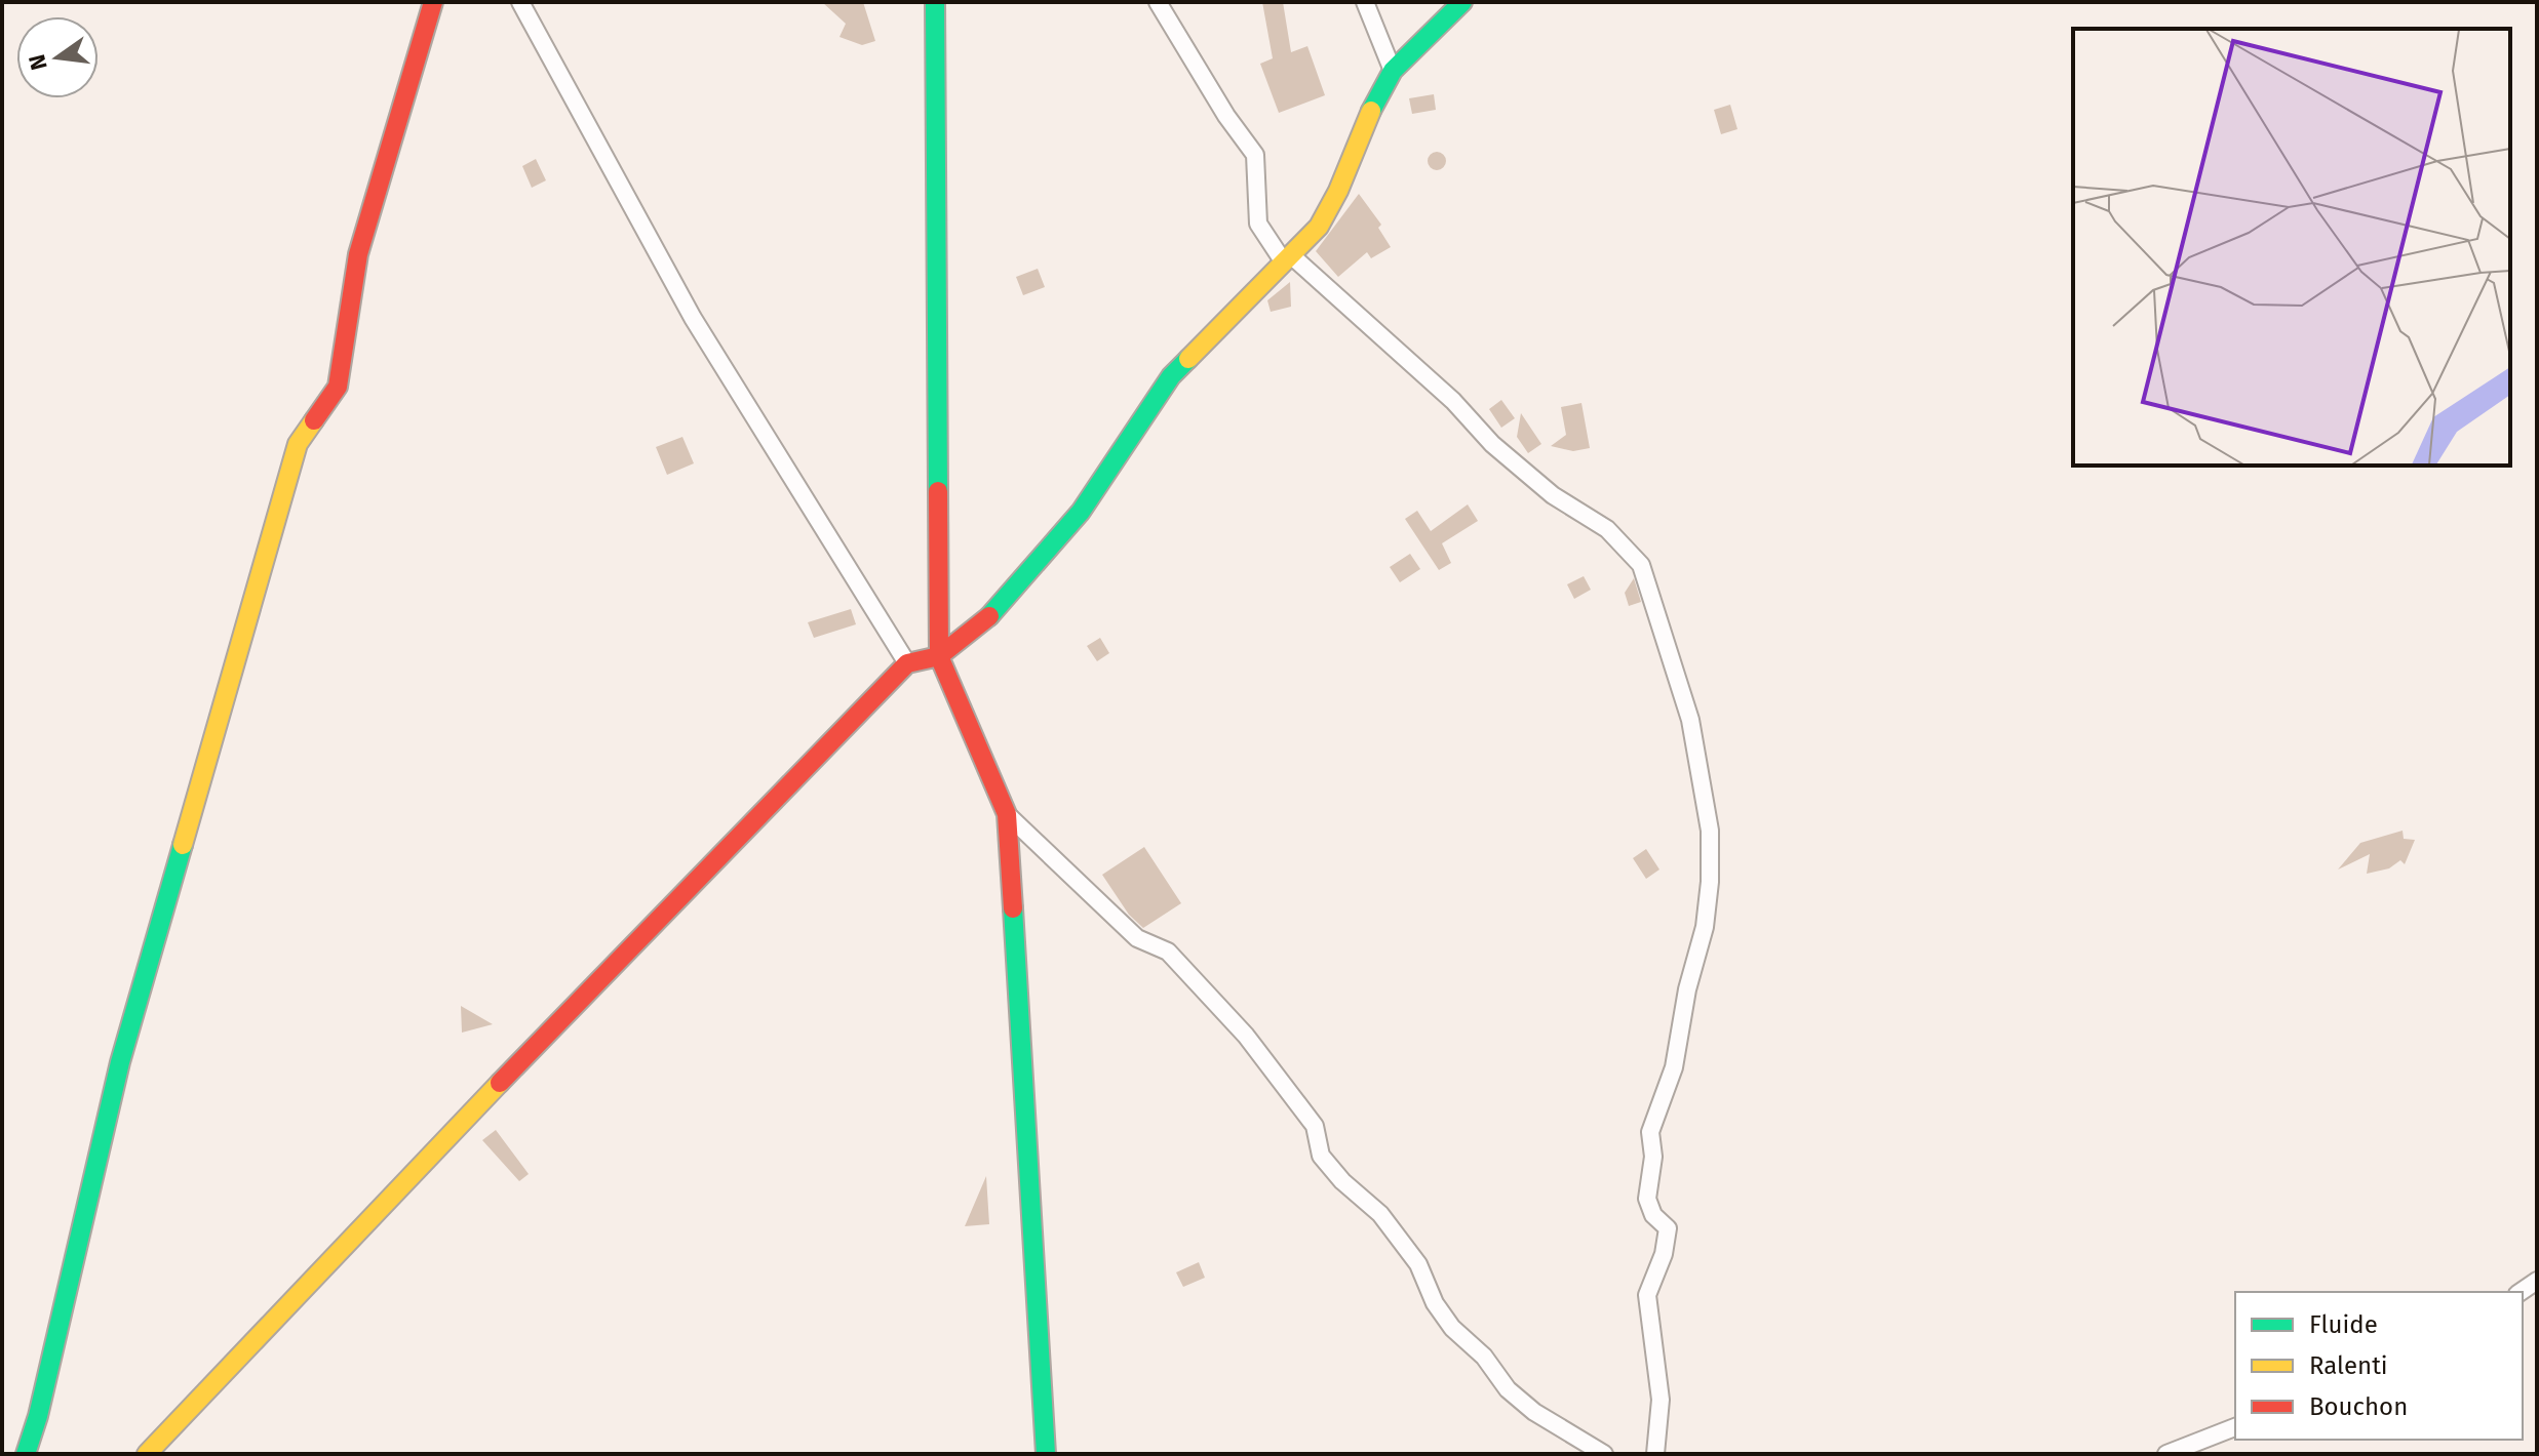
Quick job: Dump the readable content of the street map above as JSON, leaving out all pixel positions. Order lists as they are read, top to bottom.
{
  "legend": ["Fluide", "Ralenti", "Bouchon"],
  "north": "left"
}
